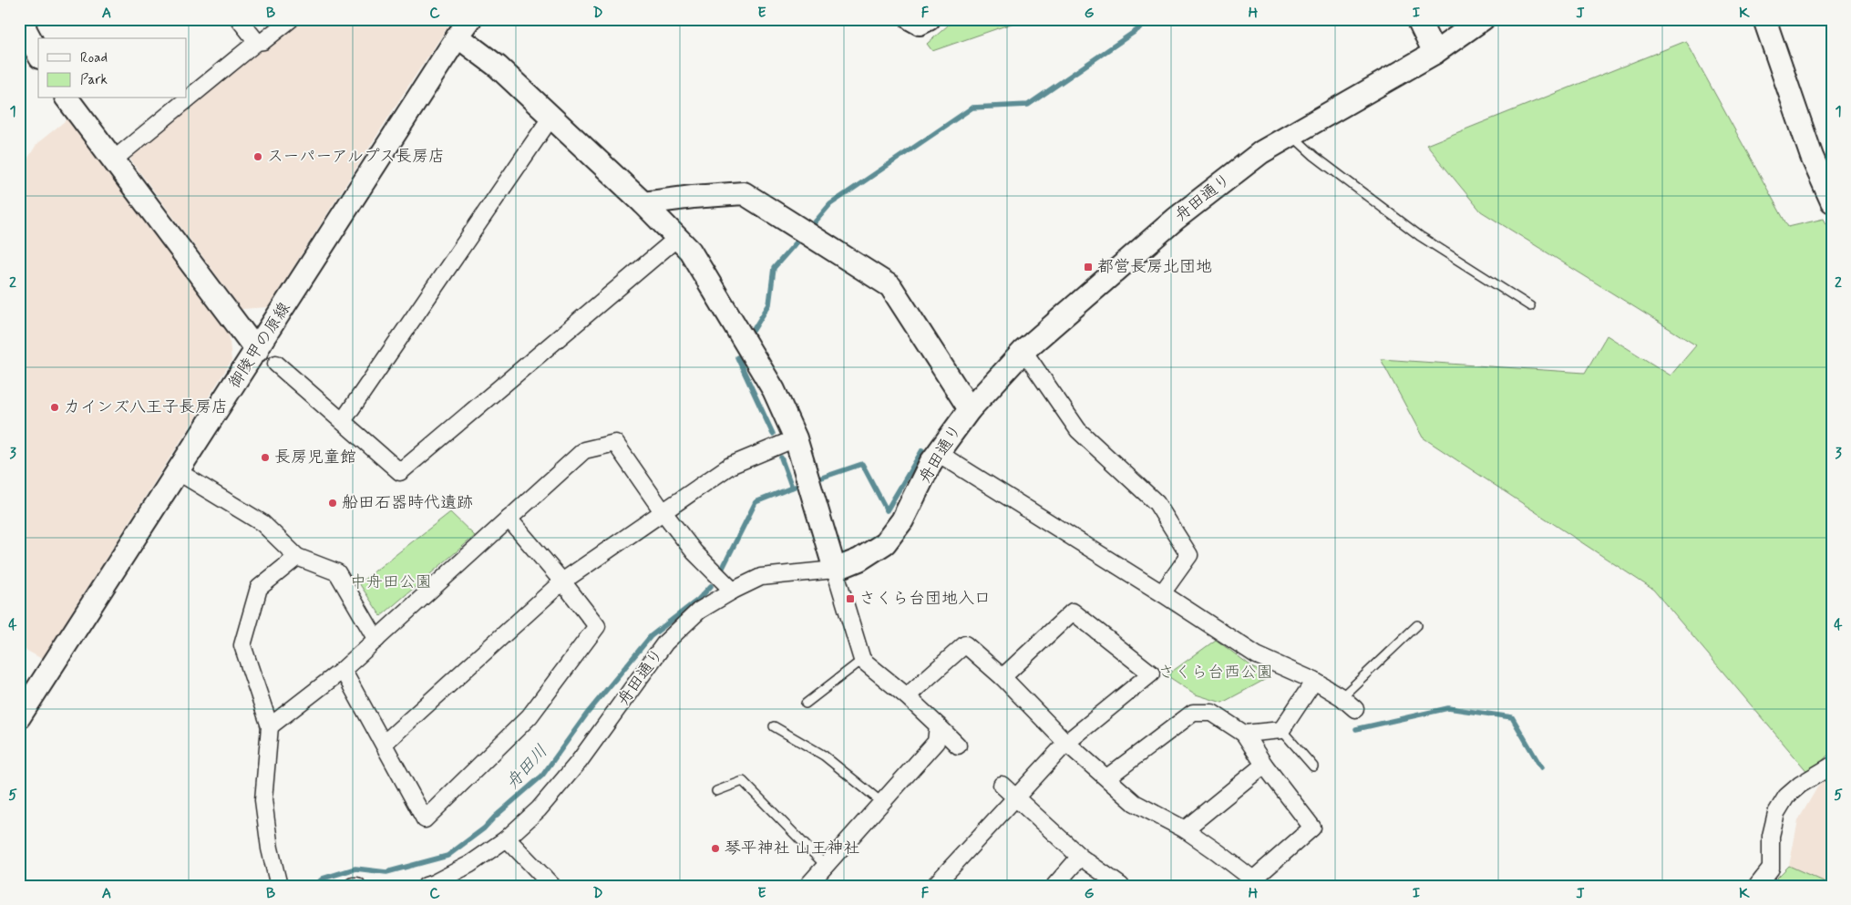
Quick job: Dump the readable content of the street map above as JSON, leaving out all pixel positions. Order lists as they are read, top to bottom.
{
  "streets": {
    "street": ["舟田通り", "御陵甲の原線"]
  },
  "water": ["舟田川"],
  "parks": ["中舟田公園", "さくら台西公園"],
  "places": {
    "other": [
      "スーパーアルプス長房店",
      "カインズ八王子長房店",
      "長房児童館",
      "船田石器時代遺跡",
      "琴平神社 山王神社"
    ],
    "transit": ["都営長房北団地", "さくら台団地入口"]
  },
  "legend": ["Road", "Park"],
  "grid": {
    "columns": [
      "A",
      "B",
      "C",
      "D",
      "E",
      "F",
      "G",
      "H",
      "I",
      "J",
      "K"
    ],
    "rows": [
      "1",
      "2",
      "3",
      "4",
      "5"
    ]
  }
}
